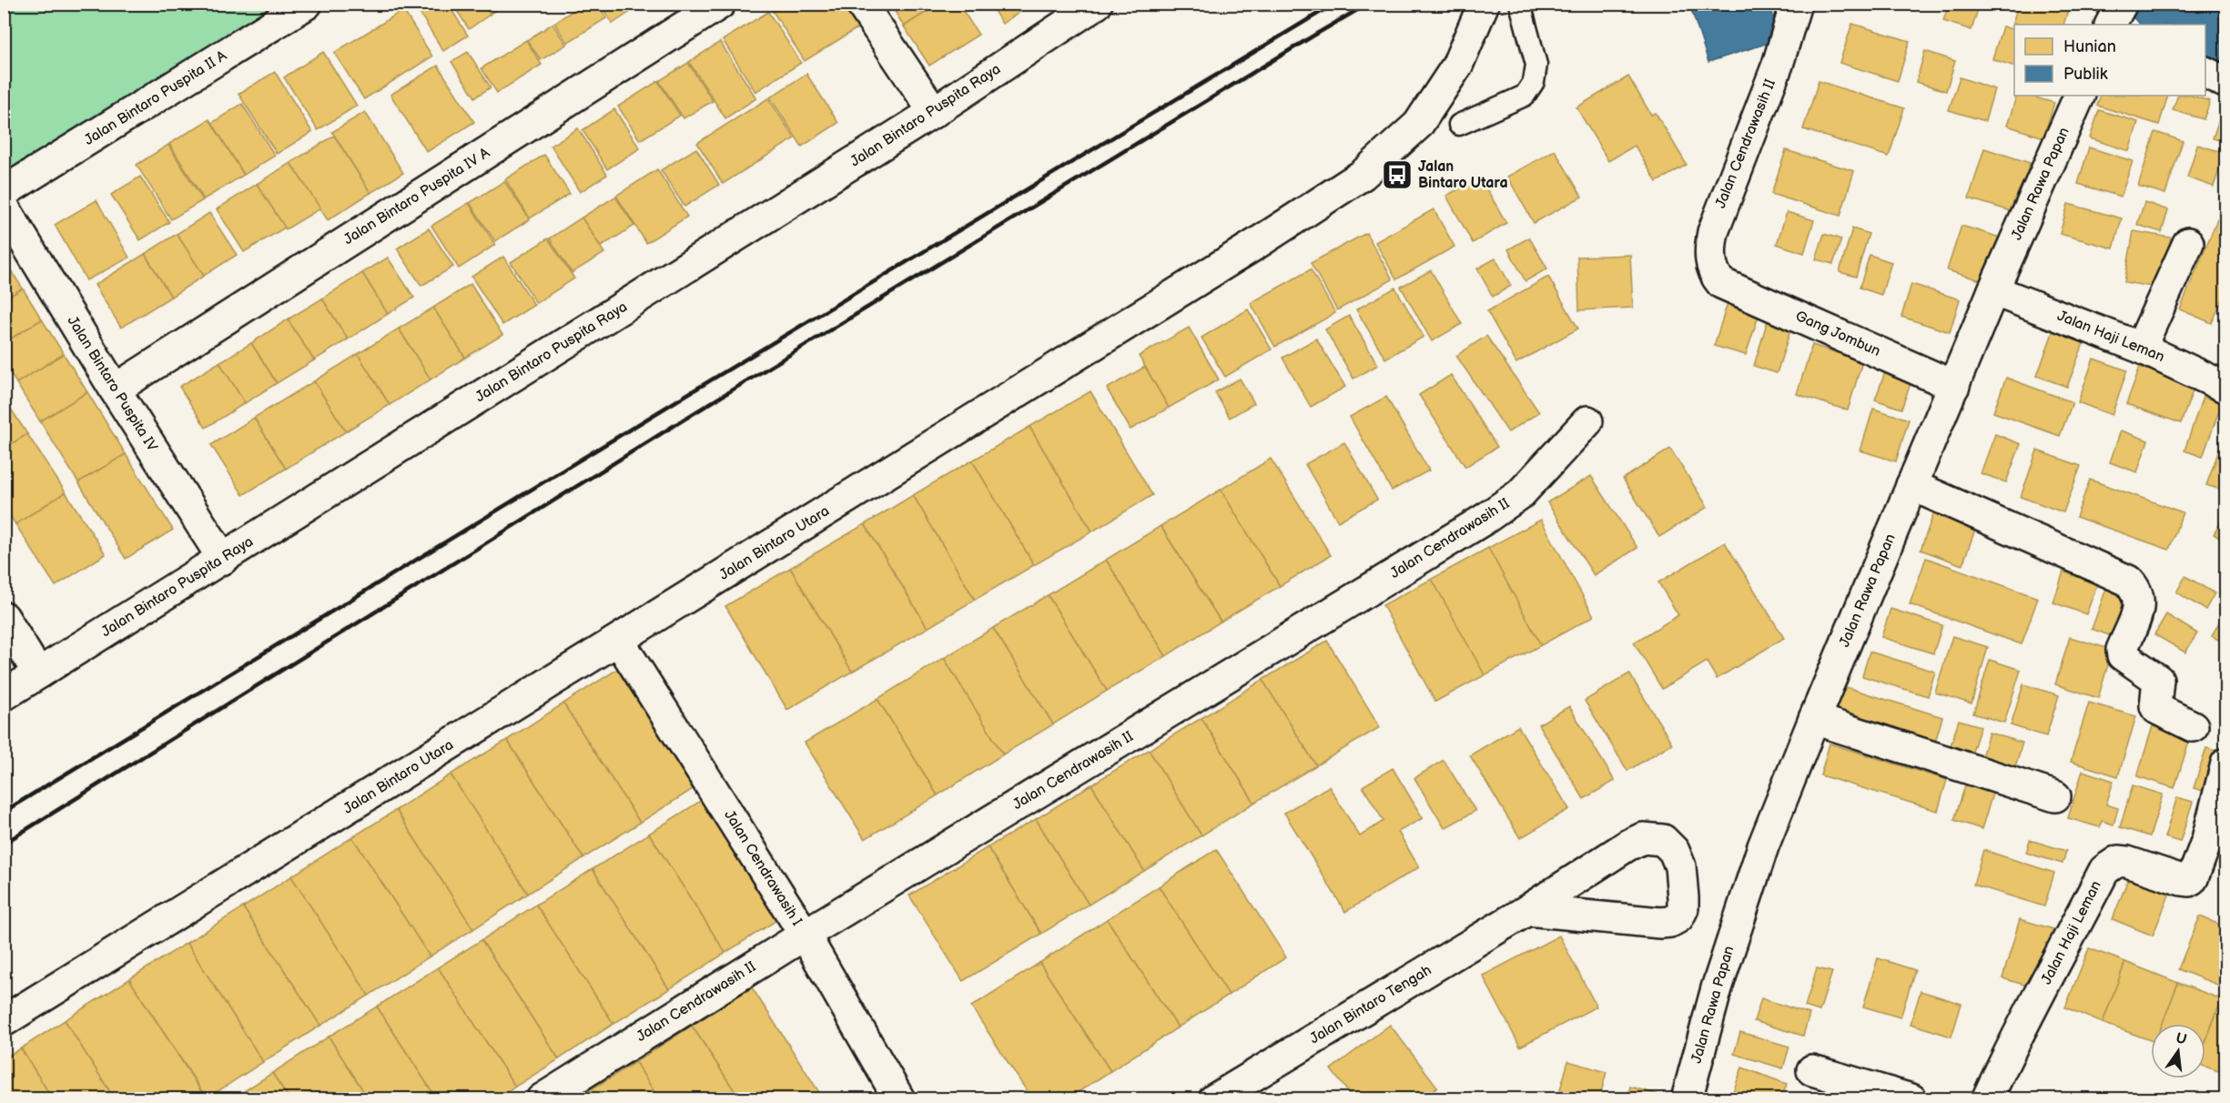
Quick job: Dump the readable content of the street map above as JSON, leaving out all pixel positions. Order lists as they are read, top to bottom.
{
  "streets": {
    "street": [
      "Jalan Bintaro Puspita II A",
      "Jalan Bintaro Puspita Raya",
      "Jalan Cendrawasih II",
      "Jalan Rawa Papan",
      "Jalan Bintaro Puspita IV A",
      "Gang Jombun",
      "Jalan Haji Leman",
      "Jalan Bintaro Puspita IV",
      "Jalan Bintaro Utara",
      "Jalan Cendrawasih I",
      "Jalan Bintaro Tengah"
    ]
  },
  "crossings": [
    ["Jalan Bintaro Puspita Raya", "Jalan Bintaro Puspita IV"],
    ["Jalan Cendrawasih II", "Gang Jombun"],
    ["Jalan Cendrawasih II", "Jalan Cendrawasih I"],
    ["Jalan Rawa Papan", "Gang Jombun"],
    ["Jalan Rawa Papan", "Jalan Haji Leman"],
    ["Jalan Bintaro Puspita IV A", "Jalan Bintaro Puspita IV"],
    ["Jalan Bintaro Utara", "Jalan Cendrawasih I"]
  ],
  "places": {
    "bus stop": ["Jalan Bintaro Utara"]
  },
  "legend": ["Hunian", "Publik"],
  "north": "top"
}
